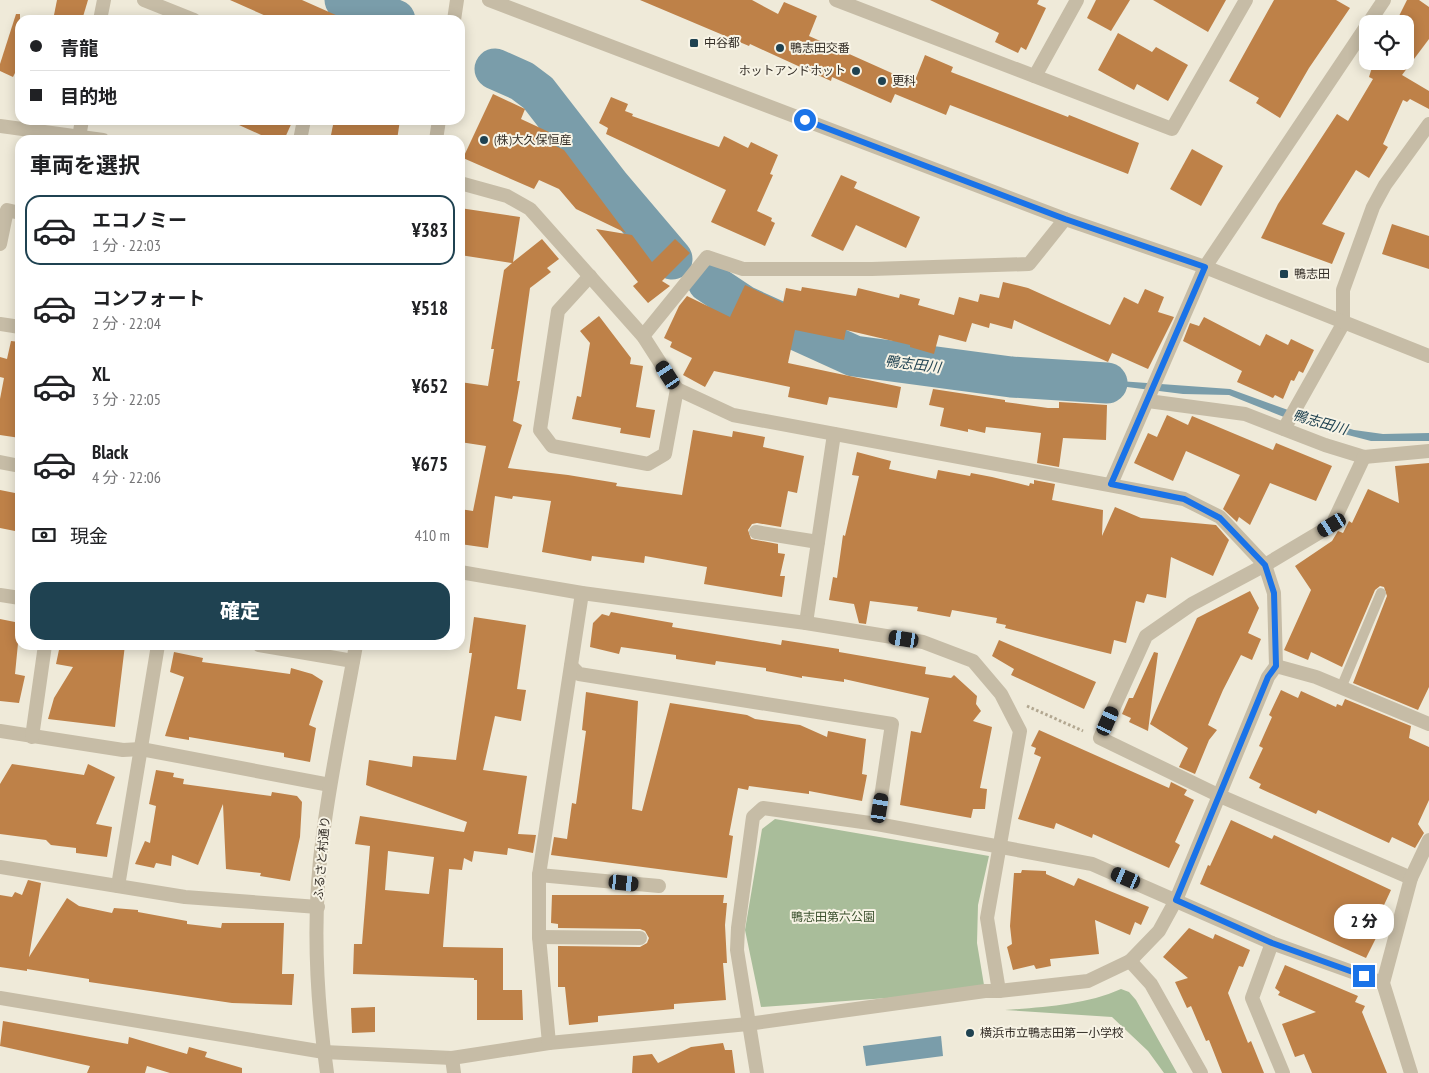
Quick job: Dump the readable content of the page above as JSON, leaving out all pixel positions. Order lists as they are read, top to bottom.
{
  "streets": {
    "street": ["ふるさと村通り"]
  },
  "water": ["鴨志田川"],
  "parks": ["鴨志田第六公園"],
  "places": {
    "transit": ["中谷都", "鴨志田"],
    "other": [
      "鴨志田交番",
      "ホットアンドホット",
      "更科",
      "(株)大久保恒産",
      "横浜市立鴨志田第一小学校"
    ]
  },
  "page": {
    "banner": ["青龍", "目的地"],
    "heading": "車両を選択",
    "list": [
      {
        "name": "エコノミー",
        "note": "1 分 · 22:03",
        "value": "¥383"
      },
      {
        "name": "コンフォート",
        "note": "2 分 · 22:04",
        "value": "¥518"
      },
      {
        "name": "XL",
        "note": "3 分 · 22:05",
        "value": "¥652"
      },
      {
        "name": "Black",
        "note": "4 分 · 22:06",
        "value": "¥675"
      }
    ],
    "pay": ["現金", "410 m"],
    "buttons": "確定",
    "bubble": "2 分"
  }
}
